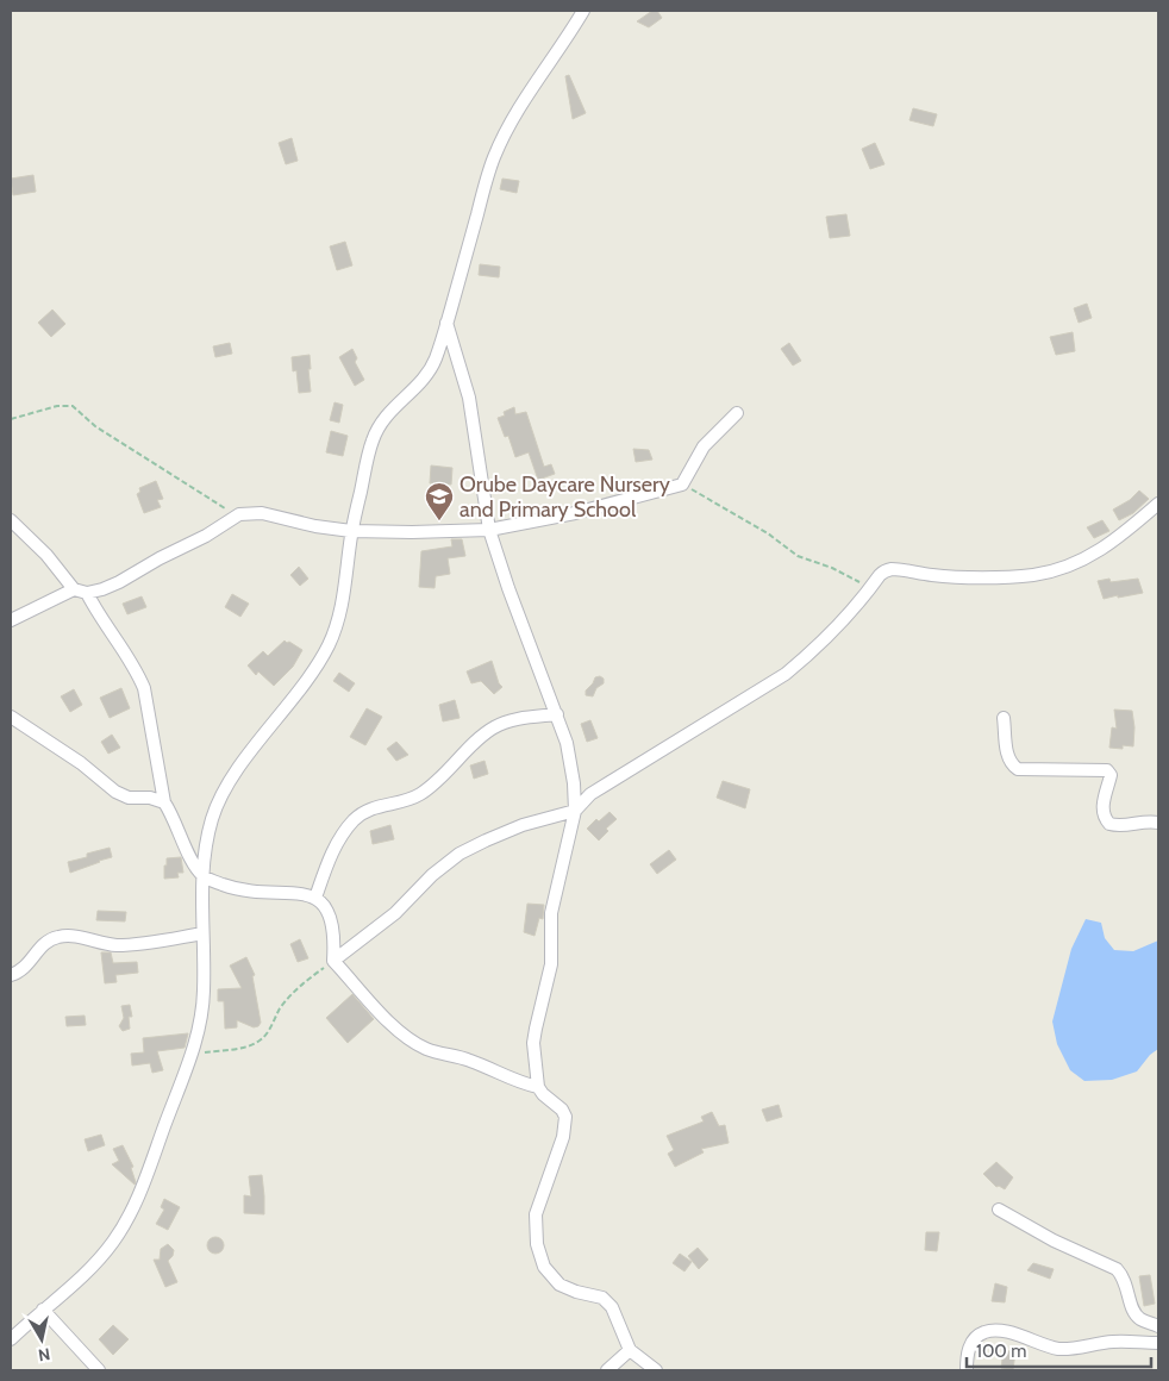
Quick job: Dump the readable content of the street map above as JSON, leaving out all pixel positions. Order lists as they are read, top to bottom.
{
  "places": {
    "school or university": ["Orube Daycare Nursery and Primary School"]
  },
  "scale_bar": "100 m",
  "north": "bottom"
}
